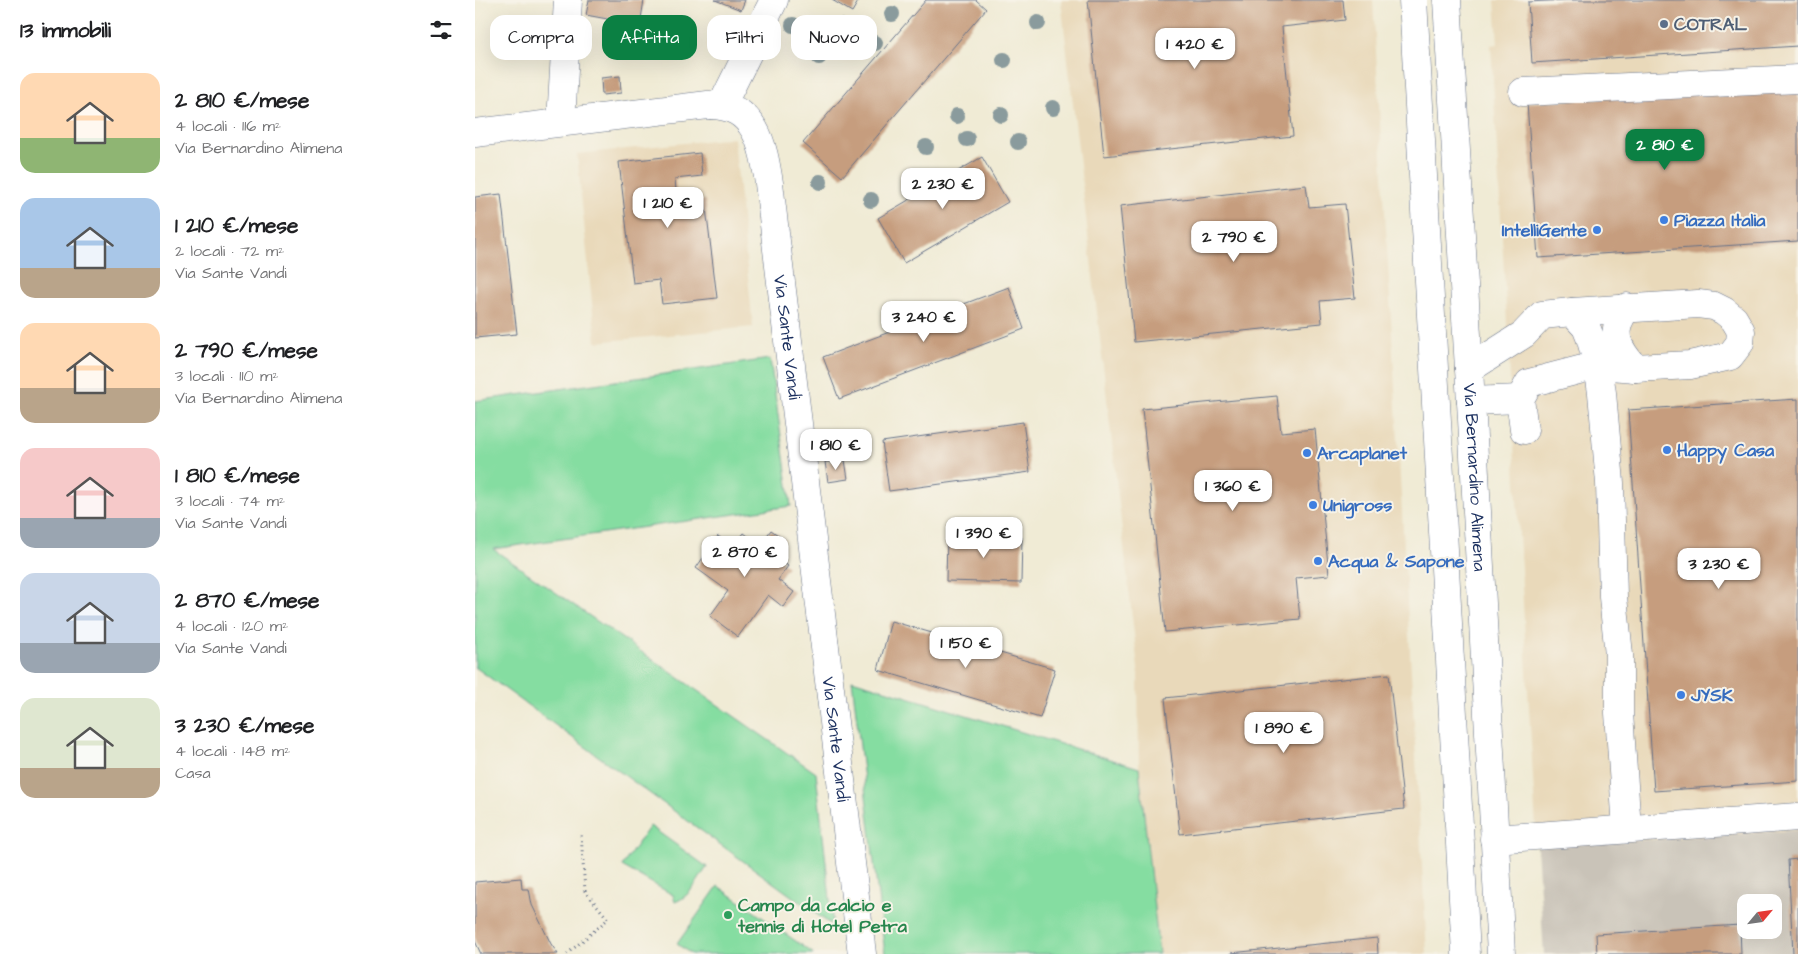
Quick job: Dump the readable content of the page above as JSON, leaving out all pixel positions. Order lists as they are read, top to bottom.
{
  "streets": {
    "street": ["Via Sante Vandi", "Via Bernardino Alimena"]
  },
  "places": [
    "COTRAL",
    "Piazza Italia",
    "IntelliGente",
    "Happy Casa",
    "Arcaplanet",
    "Unigross",
    "Acqua & Sapone",
    "JYSK",
    "Campo da calcio e tennis di Hotel Petra"
  ],
  "north": "top right",
  "page": {
    "heading": "13 immobili",
    "chip": [
      "Compra",
      "Affitta",
      "Filtri",
      "Nuovo"
    ],
    "price": [
      "1 420 €",
      "2 810 €",
      "2 230 €",
      "1 210 €",
      "2 790 €",
      "3 240 €",
      "1 810 €",
      "1 360 €",
      "1 390 €",
      "2 870 €",
      "3 230 €",
      "1 150 €",
      "1 890 €"
    ],
    "list": [
      {
        "name": "2 810 €/mese",
        "note": "4 locali · 116 m² · Via Bernardino Alimena"
      },
      {
        "name": "1 210 €/mese",
        "note": "2 locali · 72 m² · Via Sante Vandi"
      },
      {
        "name": "2 790 €/mese",
        "note": "3 locali · 110 m² · Via Bernardino Alimena"
      },
      {
        "name": "1 810 €/mese",
        "note": "3 locali · 74 m² · Via Sante Vandi"
      },
      {
        "name": "2 870 €/mese",
        "note": "4 locali · 120 m² · Via Sante Vandi"
      },
      {
        "name": "3 230 €/mese",
        "note": "4 locali · 148 m² · Casa"
      }
    ]
  }
}
